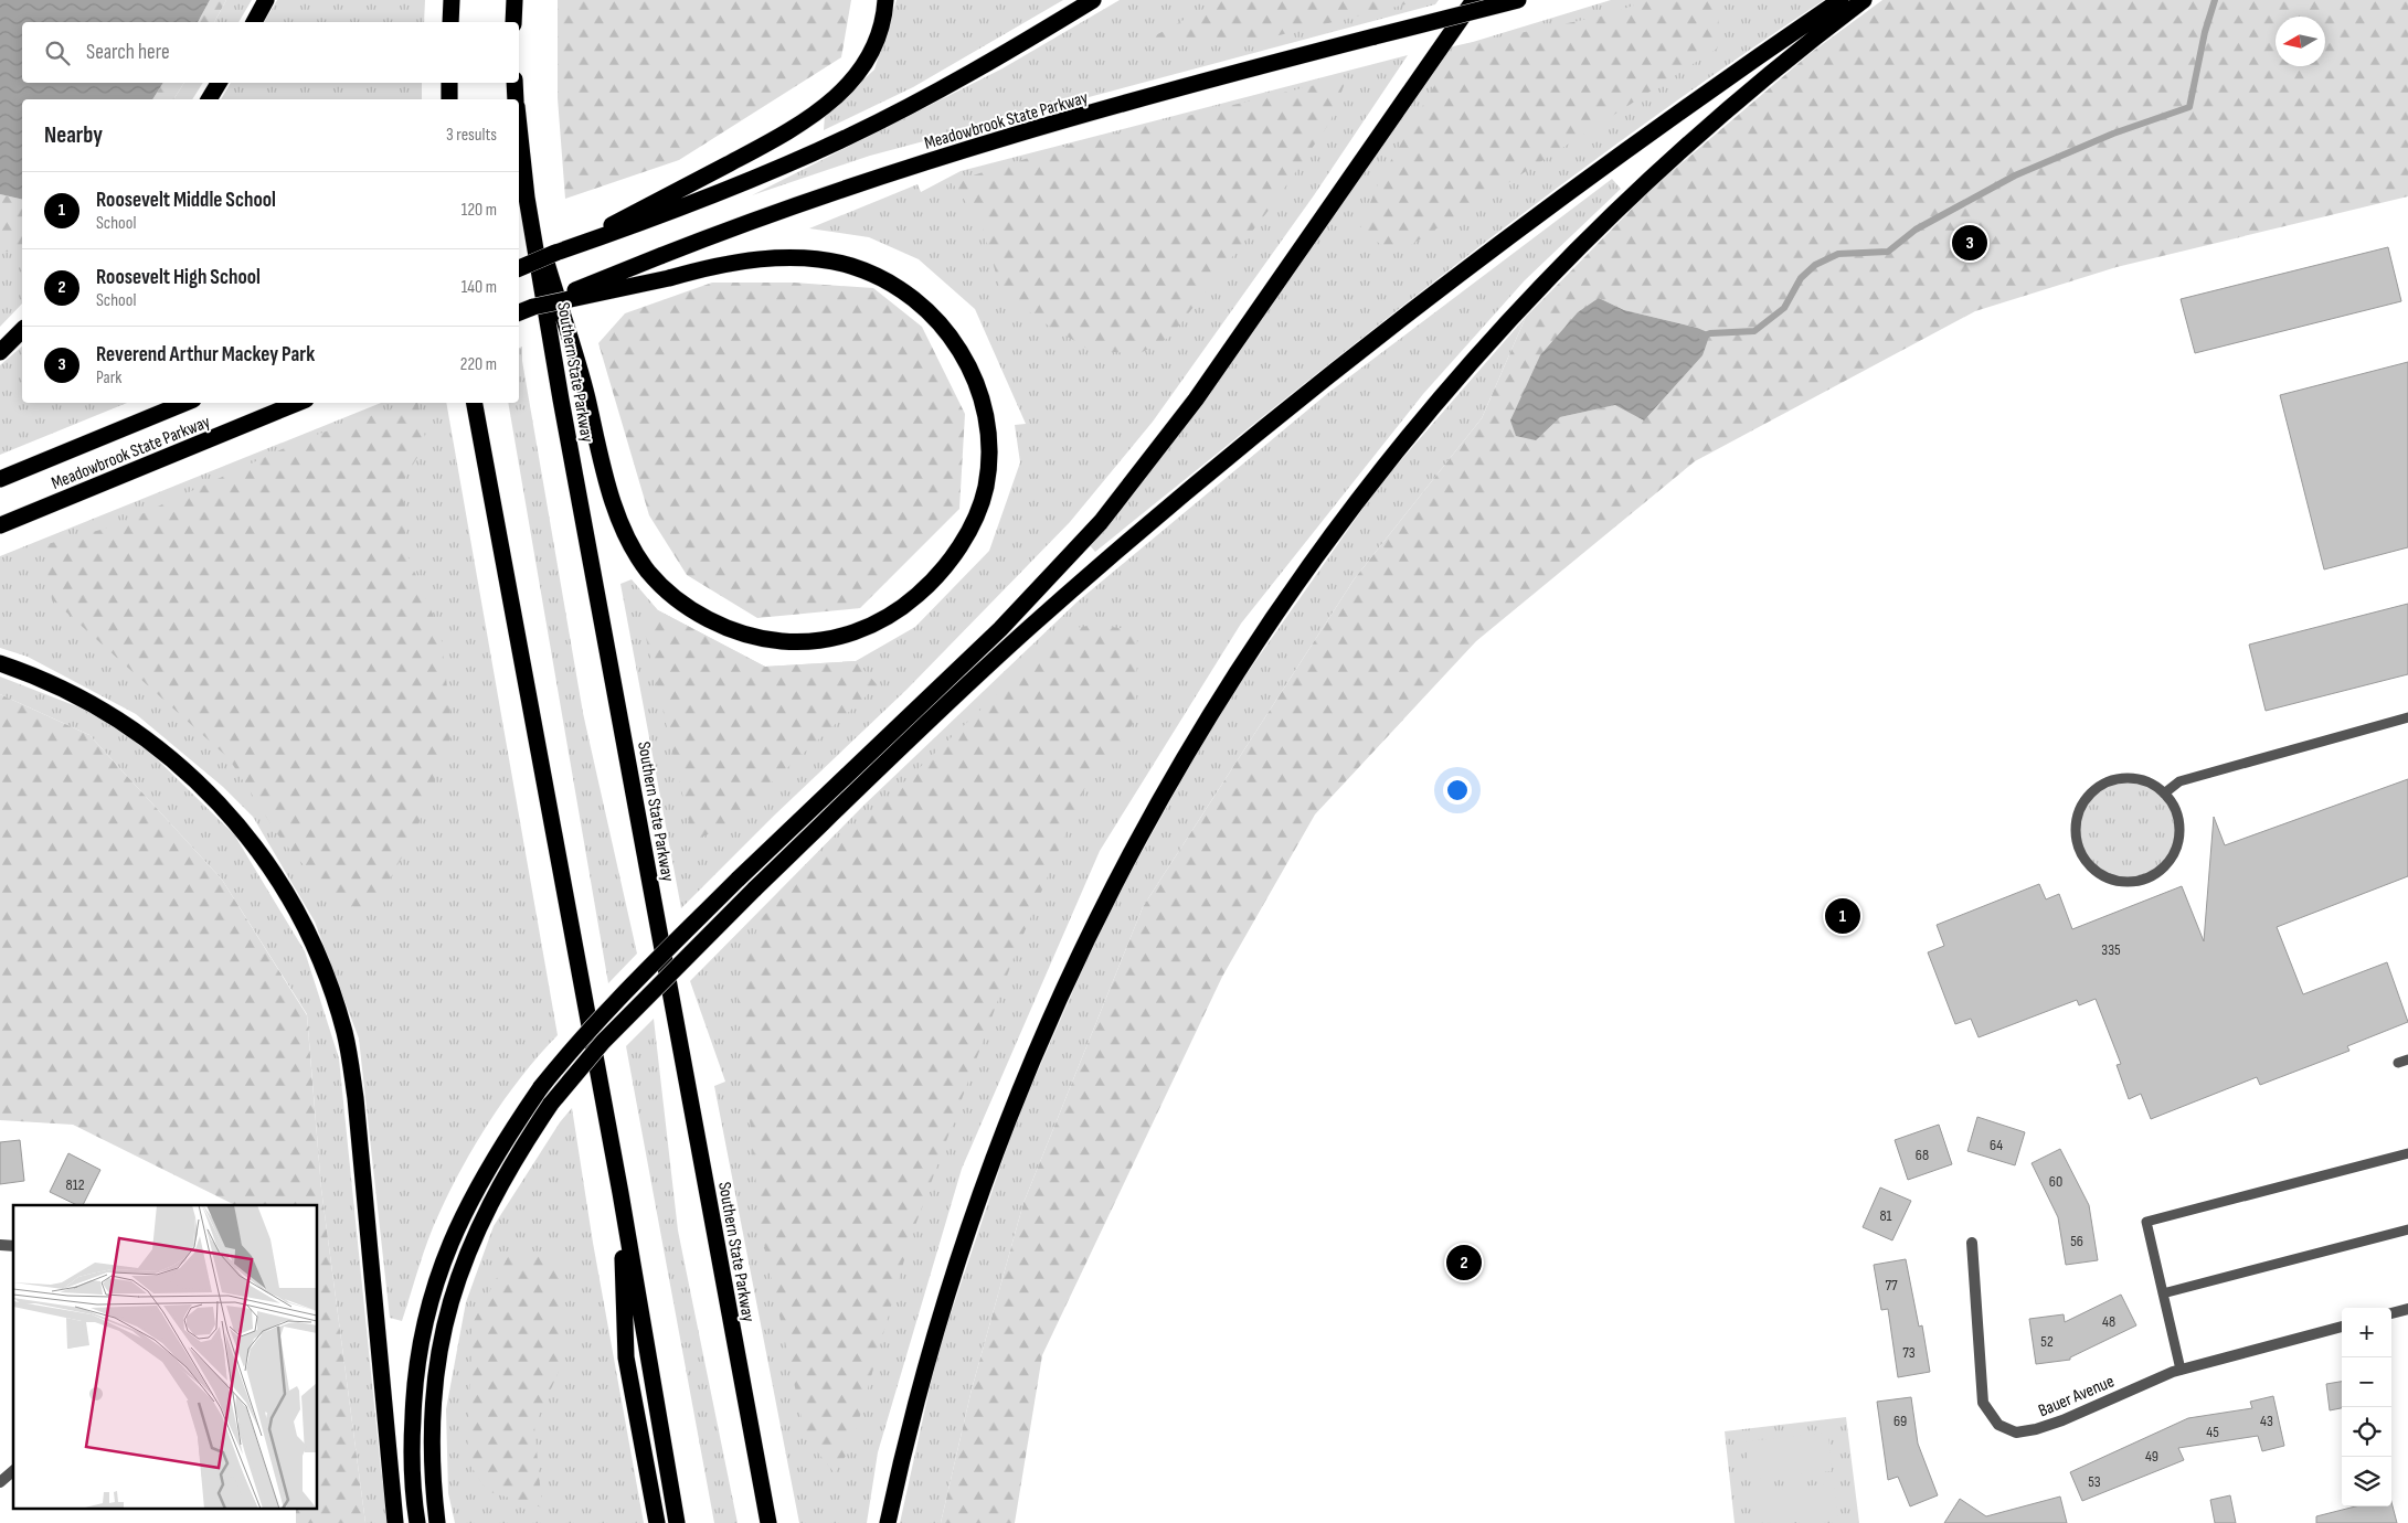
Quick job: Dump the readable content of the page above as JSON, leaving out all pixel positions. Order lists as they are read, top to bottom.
{
  "streets": {
    "highway": ["Meadowbrook State Parkway", "Southern State Parkway"],
    "street": ["Bauer Avenue"]
  },
  "house_numbers": [
    "335",
    "64",
    "68",
    "60",
    "812",
    "81",
    "56",
    "77",
    "48",
    "52",
    "73",
    "69",
    "43",
    "45",
    "49",
    "53"
  ],
  "north": "left",
  "page": {
    "search": "Search here",
    "heading": ["Nearby", "3 results"],
    "list": [
      {
        "mark": "1",
        "name": "Roosevelt Middle School",
        "note": "School",
        "value": "120 m"
      },
      {
        "mark": "2",
        "name": "Roosevelt High School",
        "note": "School",
        "value": "140 m"
      },
      {
        "mark": "3",
        "name": "Reverend Arthur Mackey Park",
        "note": "Park",
        "value": "220 m"
      }
    ],
    "pins": ["3", "1", "2"],
    "map_buttons": ["+", "−"]
  }
}
